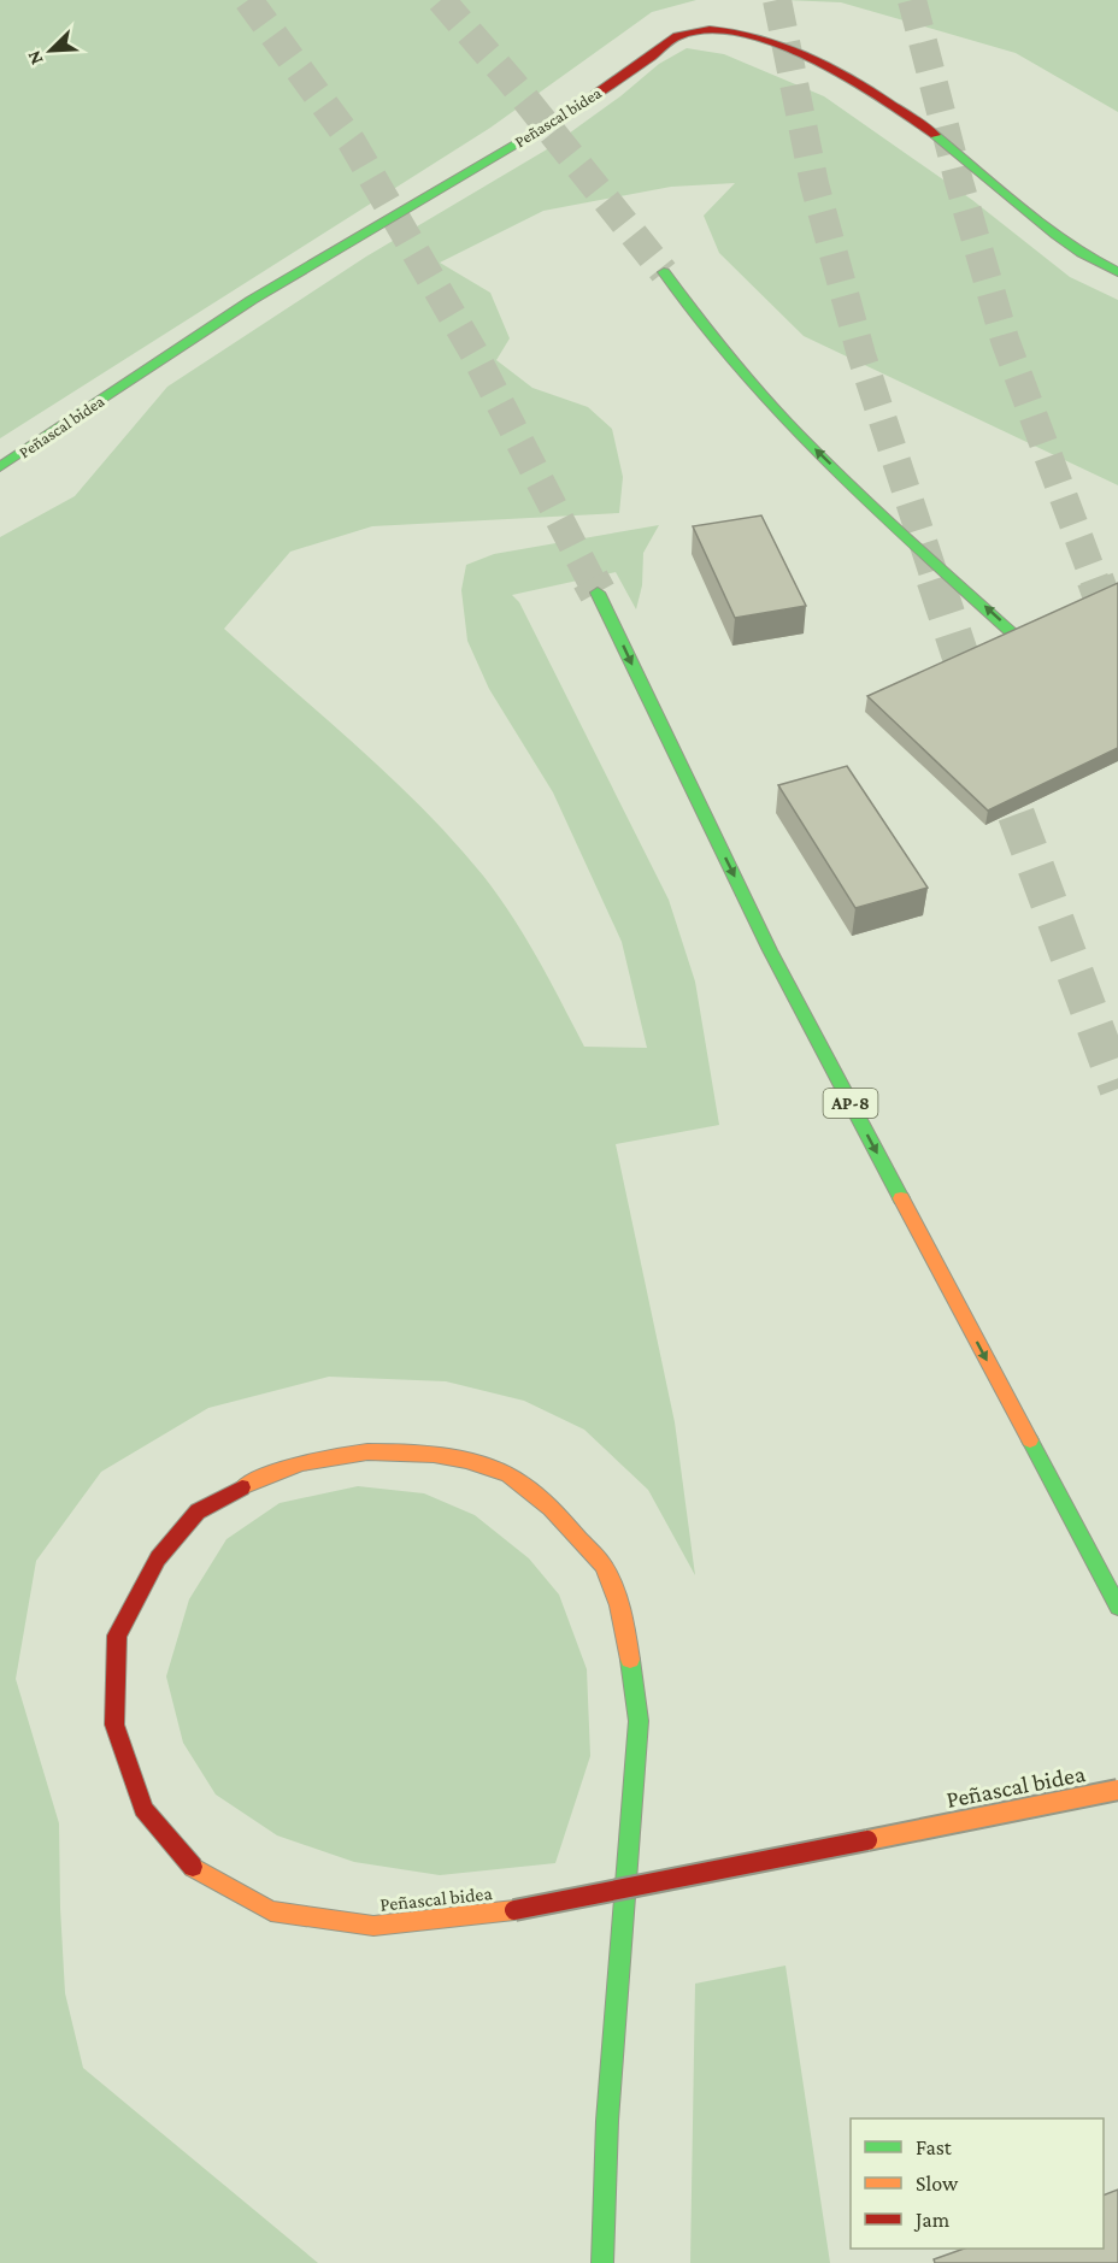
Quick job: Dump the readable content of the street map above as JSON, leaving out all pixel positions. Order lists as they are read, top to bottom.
{
  "streets": {
    "main road": ["Peñascal bidea", "AP-8"]
  },
  "legend": ["Fast", "Slow", "Jam"],
  "north": "bottom left"
}
